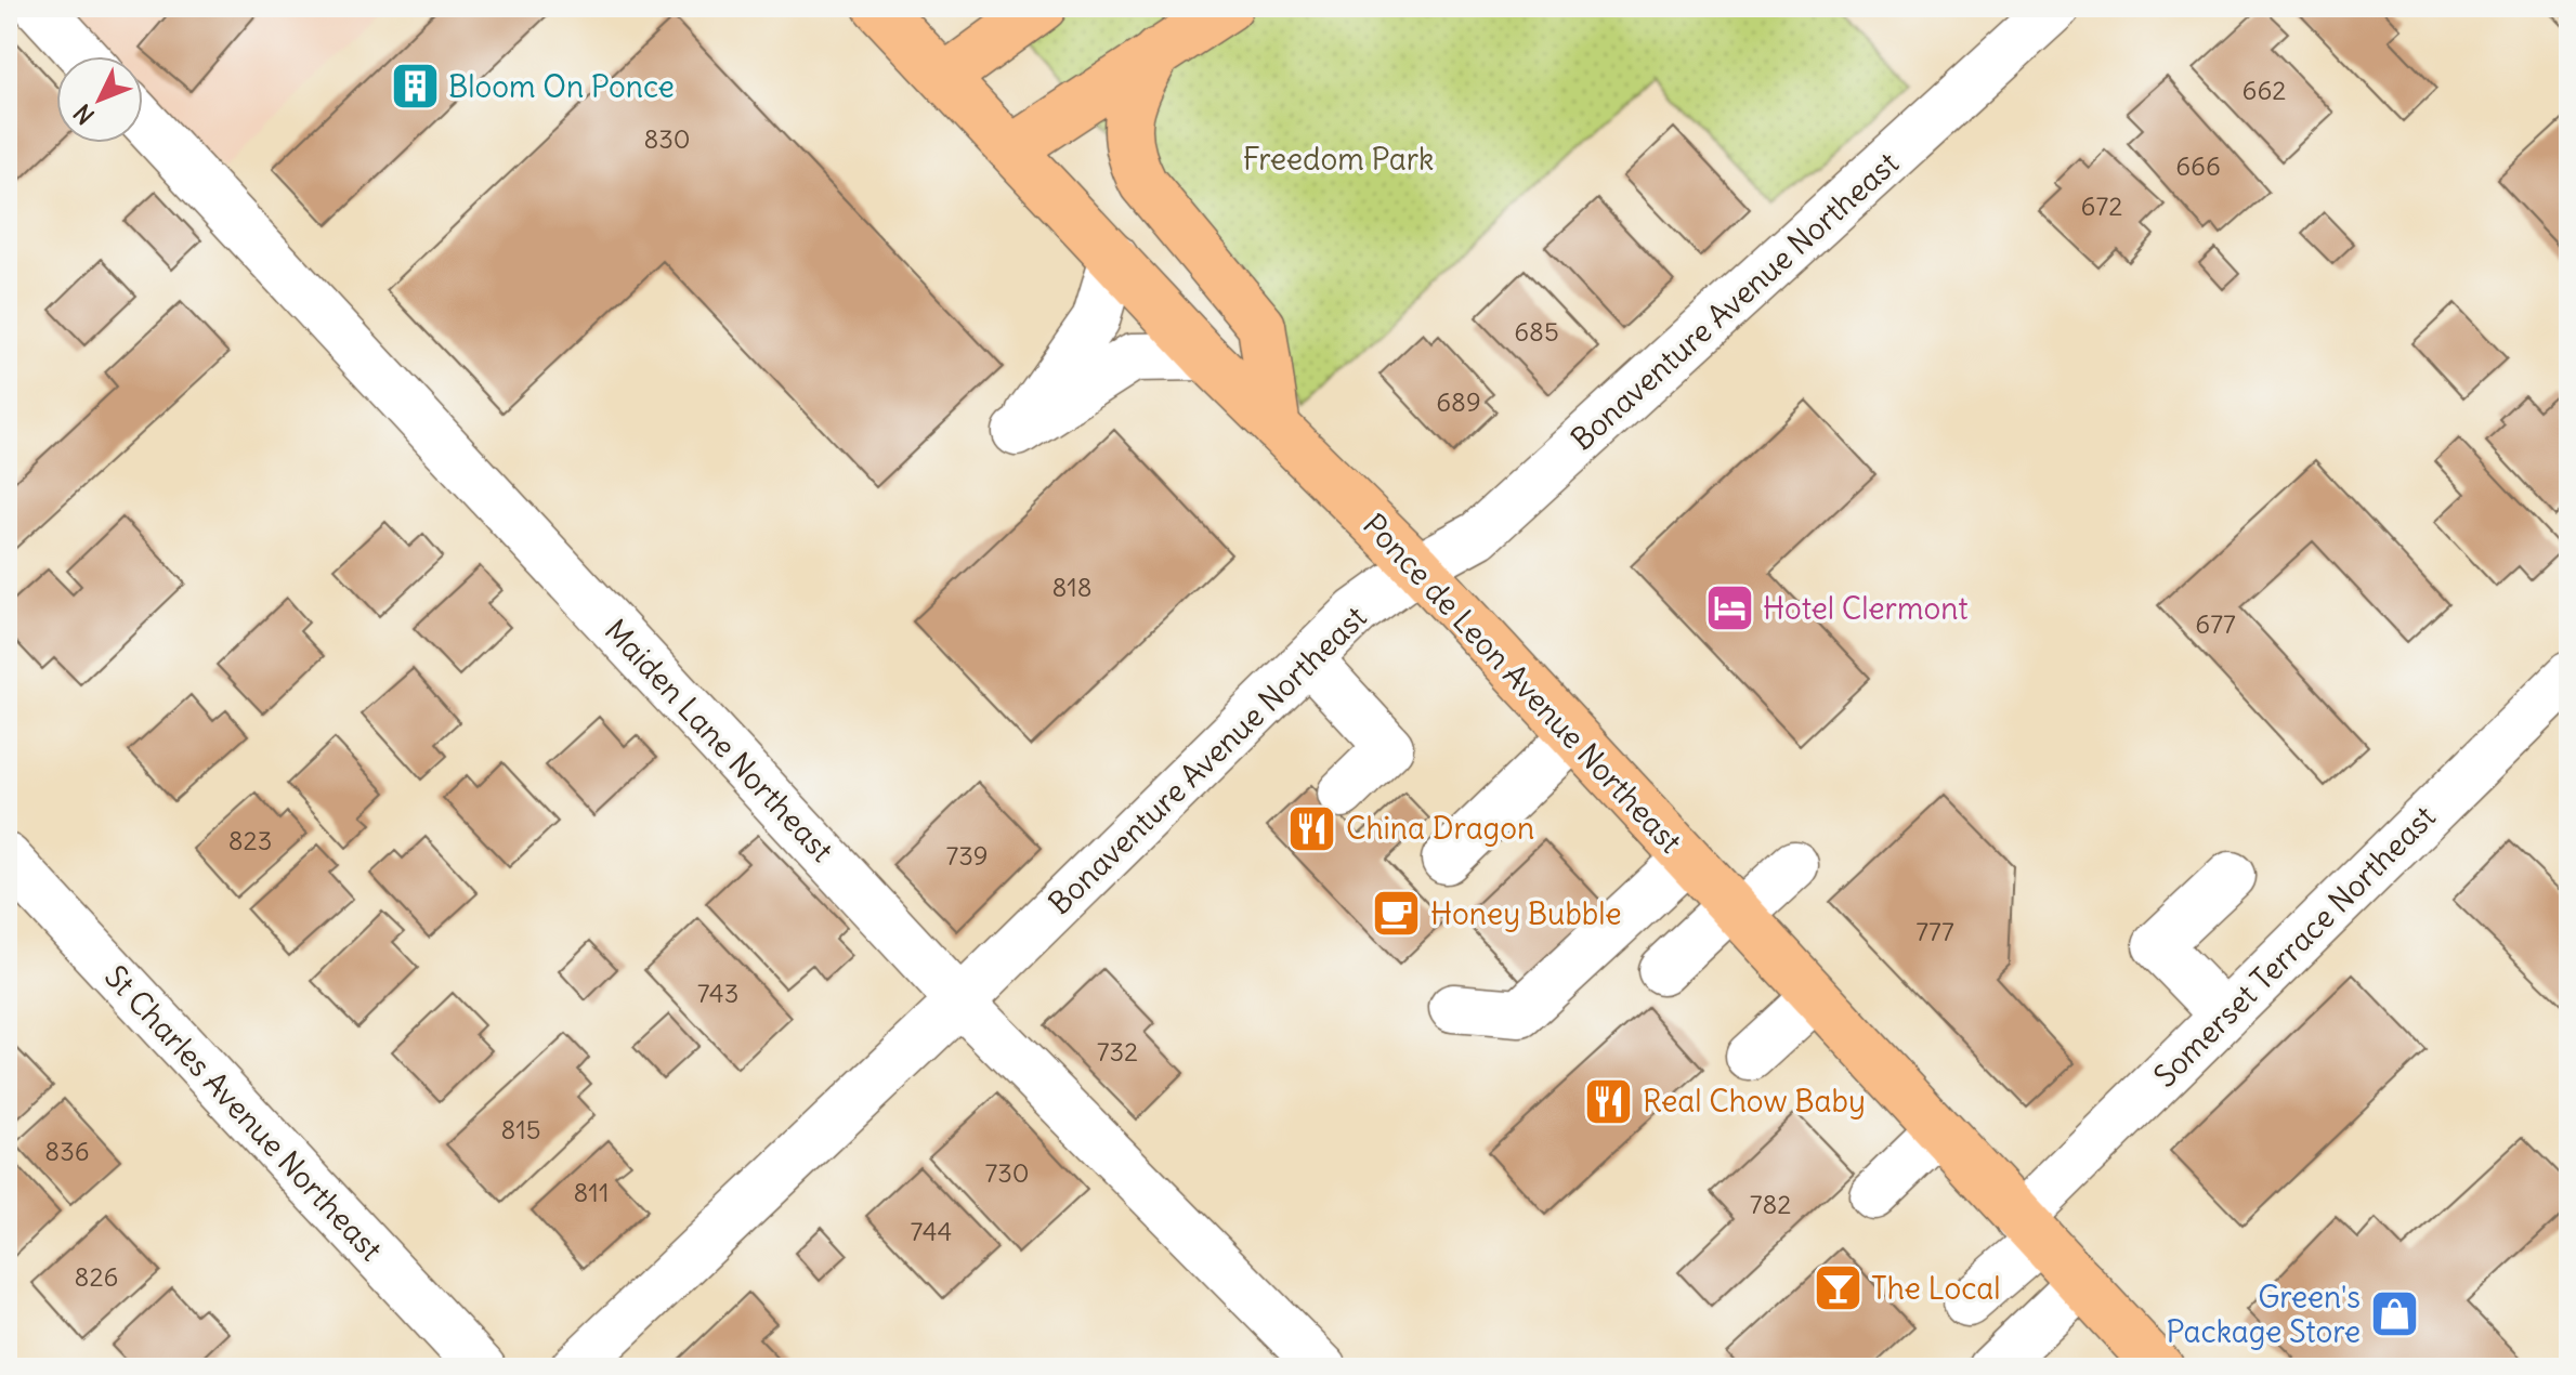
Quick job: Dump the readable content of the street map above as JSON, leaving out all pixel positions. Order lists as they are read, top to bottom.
{
  "streets": {
    "highway": ["Ponce de Leon Avenue Northeast"],
    "street": [
      "Bonaventure Avenue Northeast",
      "Maiden Lane Northeast",
      "Somerset Terrace Northeast",
      "St Charles Avenue Northeast"
    ]
  },
  "crossings": [
    ["Bonaventure Avenue Northeast", "Ponce de Leon Avenue Northeast"],
    ["Bonaventure Avenue Northeast", "Maiden Lane Northeast"],
    ["Ponce de Leon Avenue Northeast", "Somerset Terrace Northeast"]
  ],
  "parks": ["Freedom Park"],
  "places": {
    "building": ["Bloom On Ponce"],
    "hotel": ["Hotel Clermont"],
    "restaurant": ["China Dragon", "Real Chow Baby"],
    "cafe": ["Honey Bubble"],
    "bar": ["The Local"],
    "shop": ["Green's Package Store"]
  },
  "house_numbers": [
    "662",
    "830",
    "666",
    "672",
    "685",
    "689",
    "818",
    "677",
    "823",
    "739",
    "777",
    "743",
    "732",
    "815",
    "836",
    "730",
    "811",
    "782",
    "744",
    "826"
  ],
  "north": "bottom left"
}
